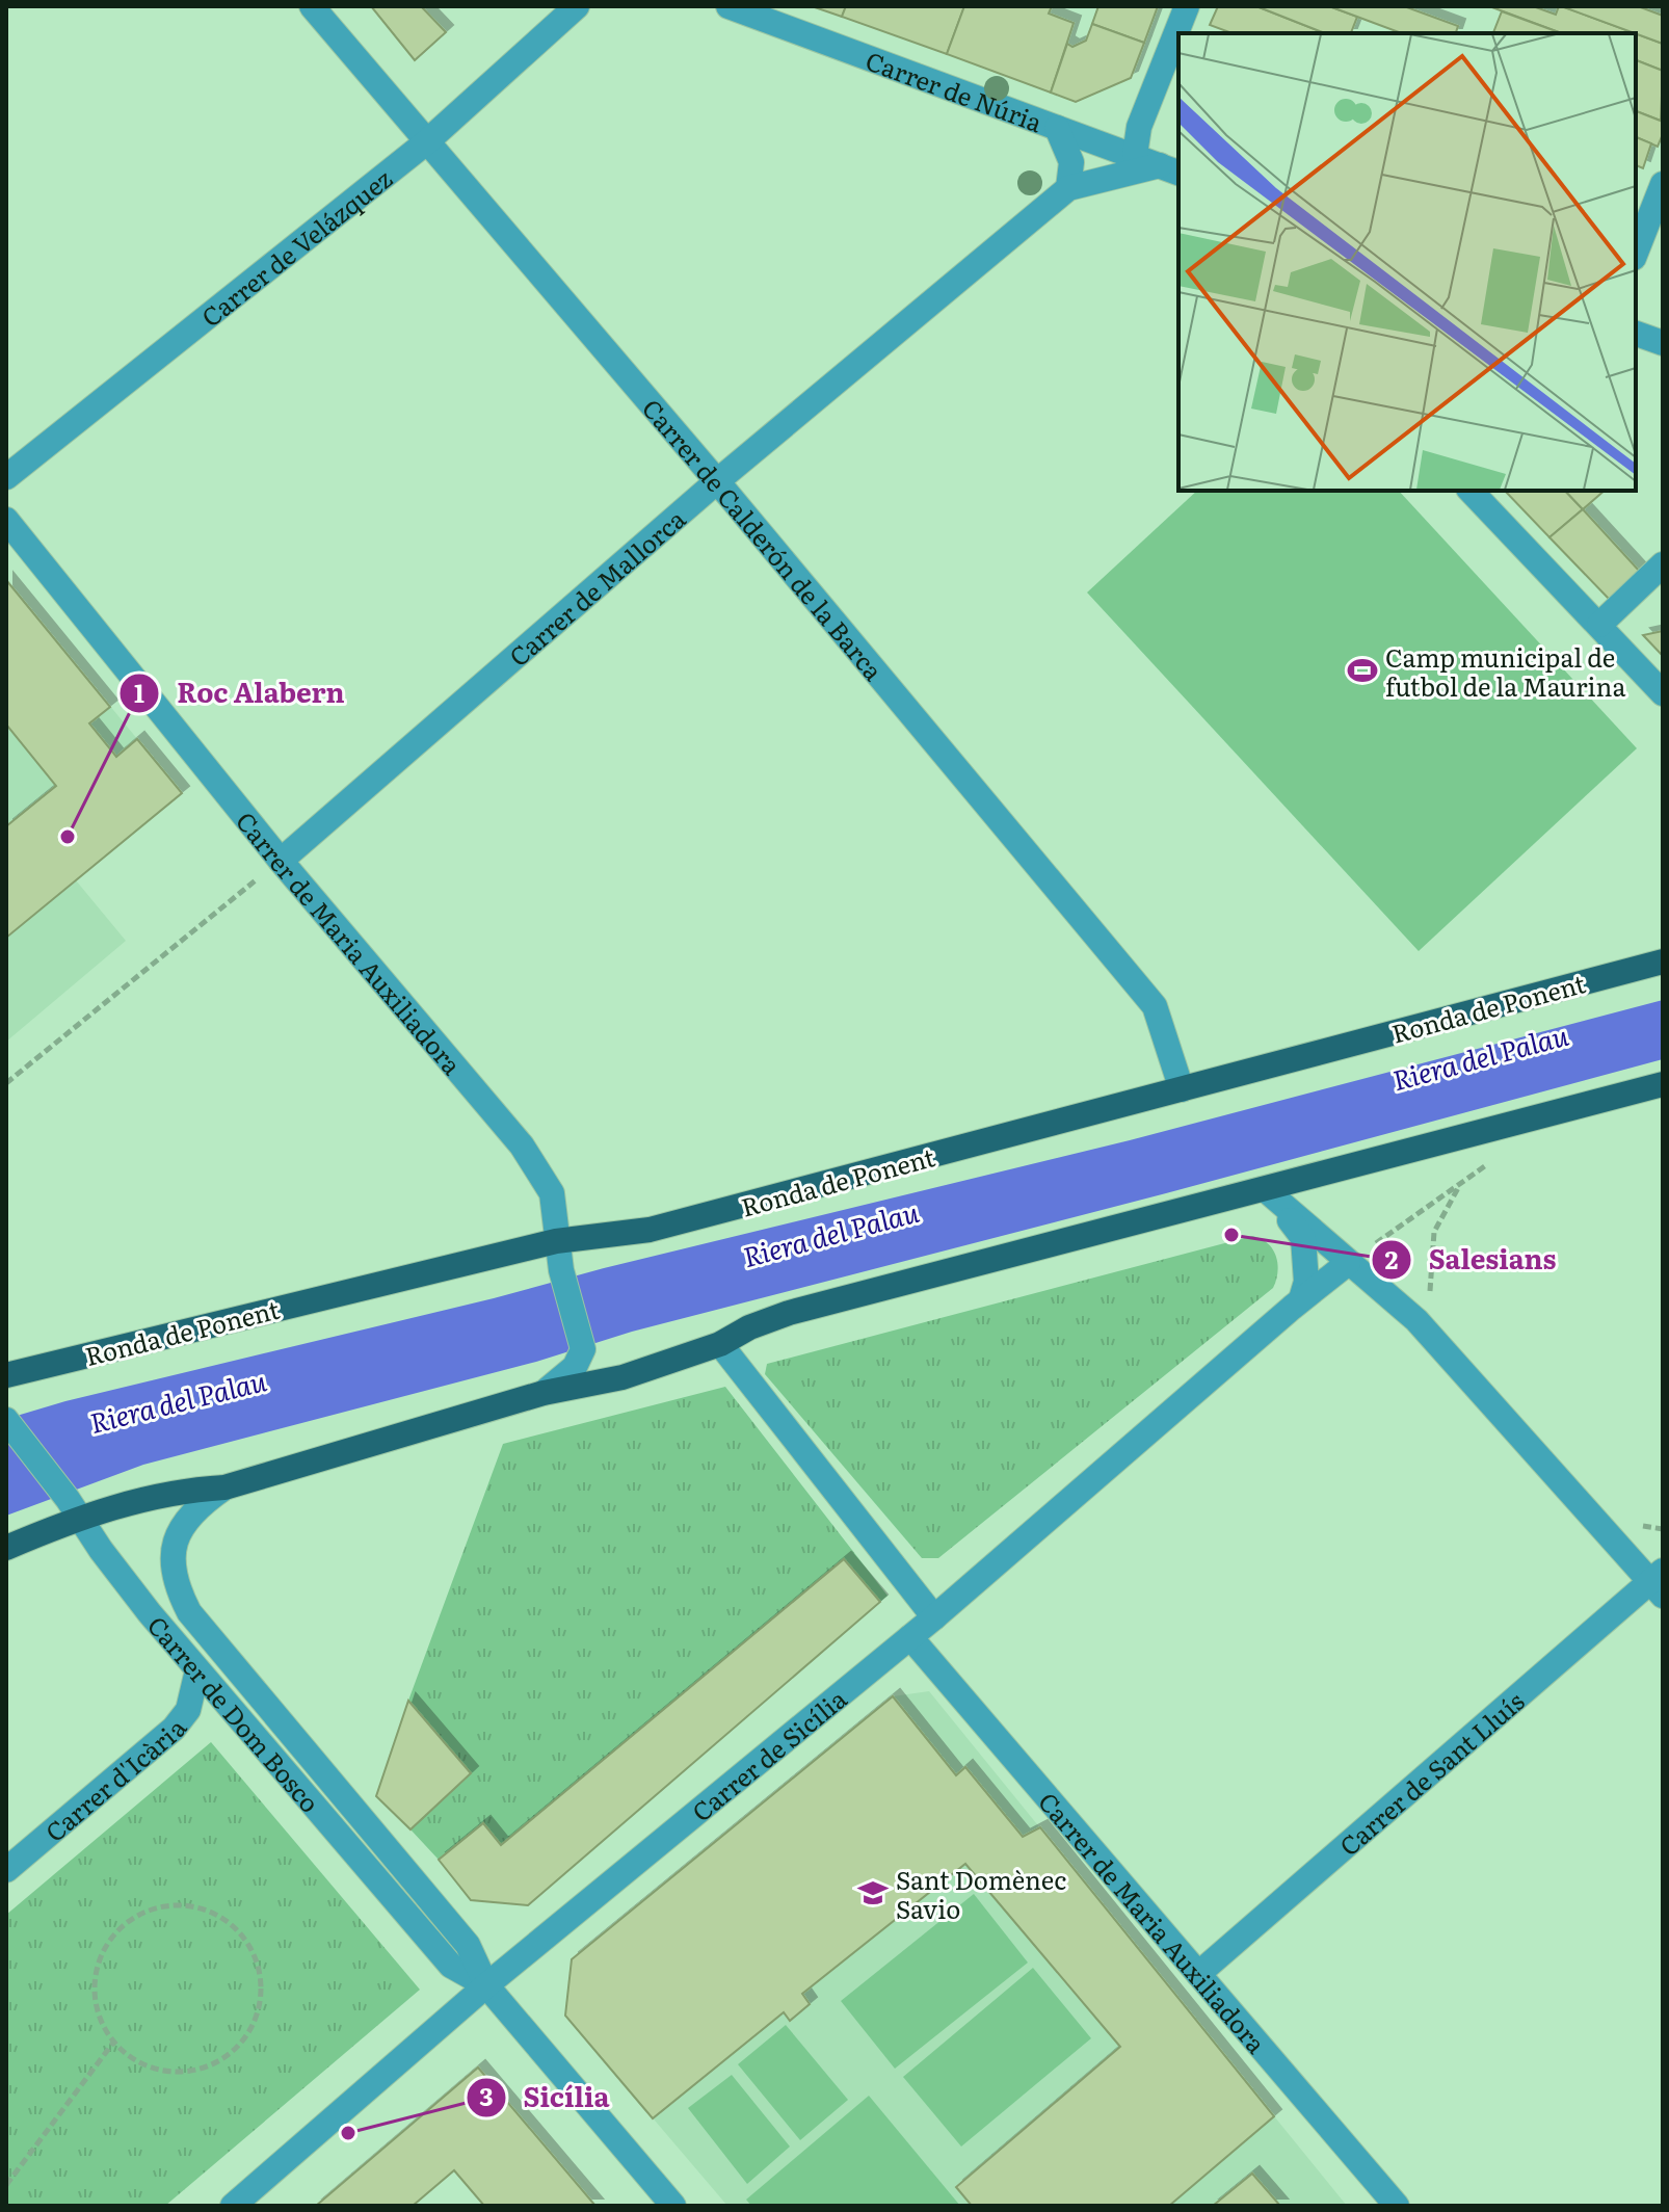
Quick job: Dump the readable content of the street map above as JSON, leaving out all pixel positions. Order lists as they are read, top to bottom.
{
  "streets": {
    "main road": ["Ronda de Ponent"],
    "street": [
      "Carrer de Núria",
      "Carrer de Velázquez",
      "Carrer de Calderón de la Barca",
      "Carrer de Mallorca",
      "Carrer de Maria Auxiliadora",
      "Carrer de Dom Bosco",
      "Carrer de Sicília",
      "Carrer de Sant Lluís",
      "Carrer d'Icària"
    ]
  },
  "crossings": [
    ["Carrer de Núria", "Carrer de Mallorca"],
    ["Carrer de Velázquez", "Carrer de Calderón de la Barca"],
    ["Carrer de Calderón de la Barca", "Carrer de Mallorca"],
    ["Carrer de Calderón de la Barca", "Ronda de Ponent"],
    ["Carrer de Mallorca", "Carrer de Maria Auxiliadora"],
    ["Carrer de Maria Auxiliadora", "Ronda de Ponent"],
    ["Carrer de Maria Auxiliadora", "Carrer de Sicília"],
    ["Carrer de Maria Auxiliadora", "Carrer de Sant Lluís"],
    ["Carrer de Dom Bosco", "Carrer de Sicília"],
    ["Carrer de Dom Bosco", "Carrer d'Icària"]
  ],
  "water": ["Riera del Palau"],
  "places": {
    "sports": ["Camp municipal de futbol de la Maurina"],
    "other": ["Roc Alabern", "Salesians", "Sicília"],
    "school or university": ["Sant Domènec Savio"]
  }
}
